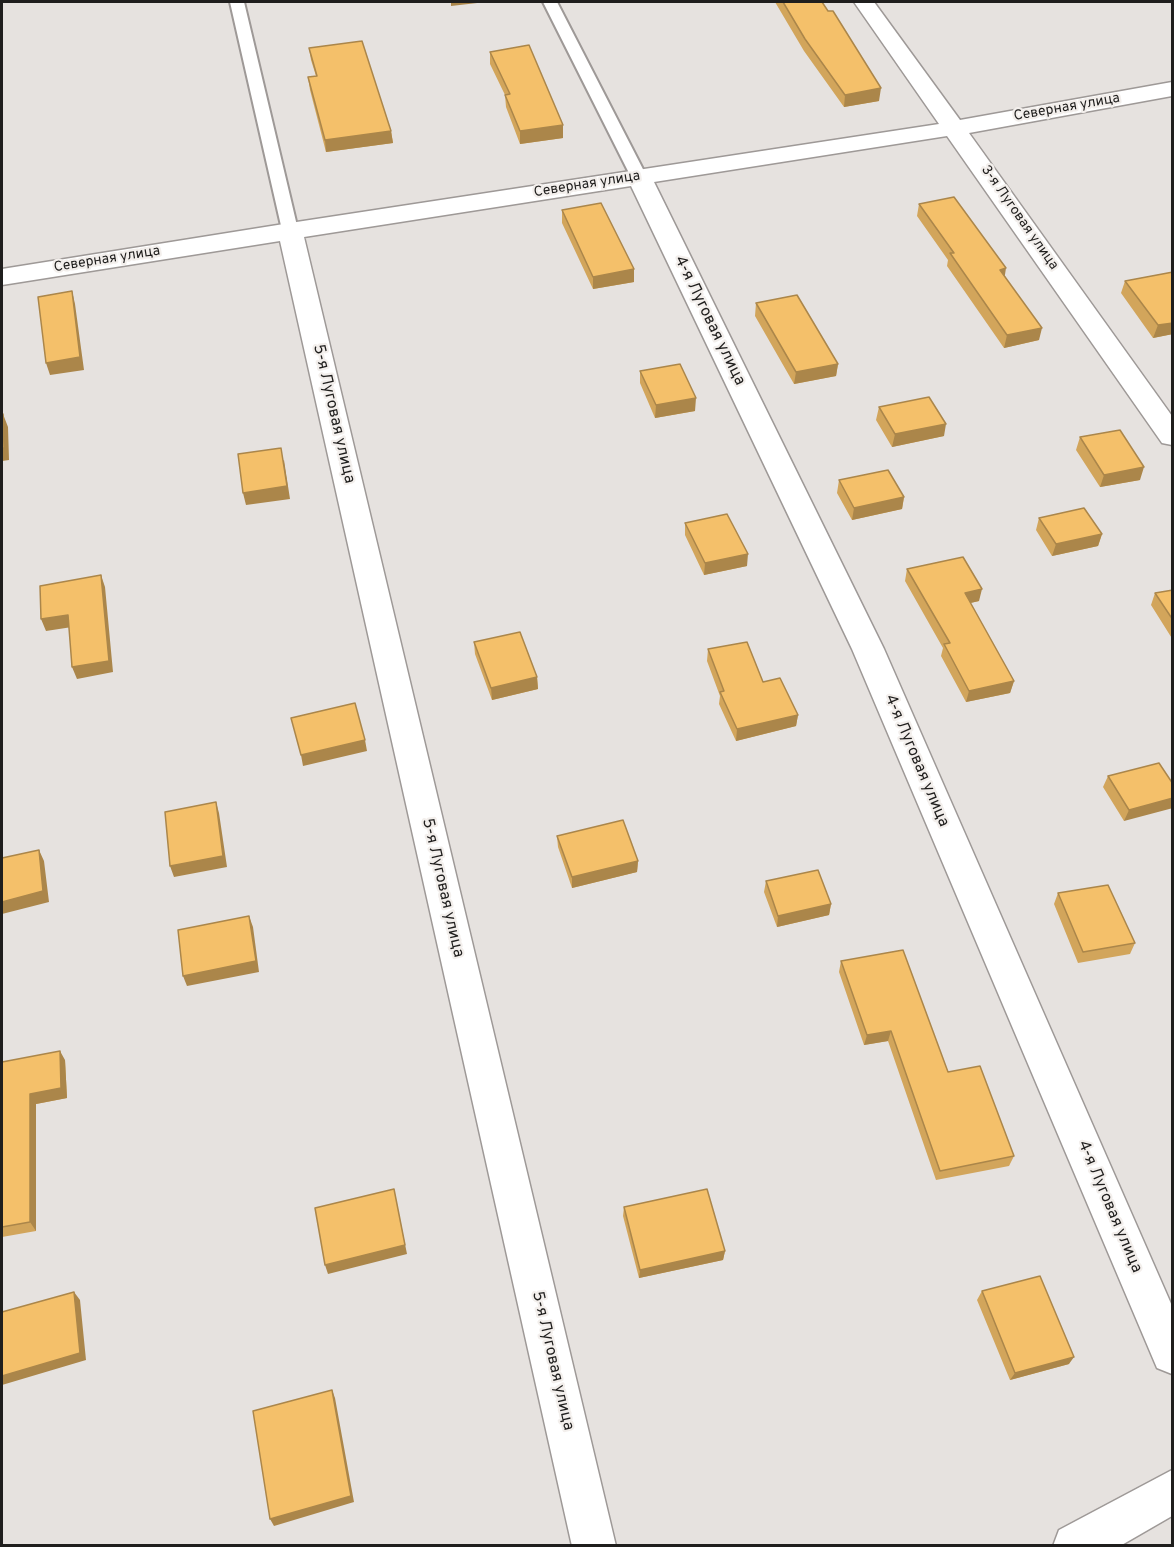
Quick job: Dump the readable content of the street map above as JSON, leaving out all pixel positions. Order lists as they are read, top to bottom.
{
  "streets": {
    "street": [
      "Северная улица",
      "3-я Луговая улица",
      "4-я Луговая улица",
      "5-я Луговая улица"
    ]
  },
  "crossings": [
    ["Северная улица", "3-я Луговая улица"],
    ["Северная улица", "4-я Луговая улица"],
    ["Северная улица", "5-я Луговая улица"]
  ]
}
